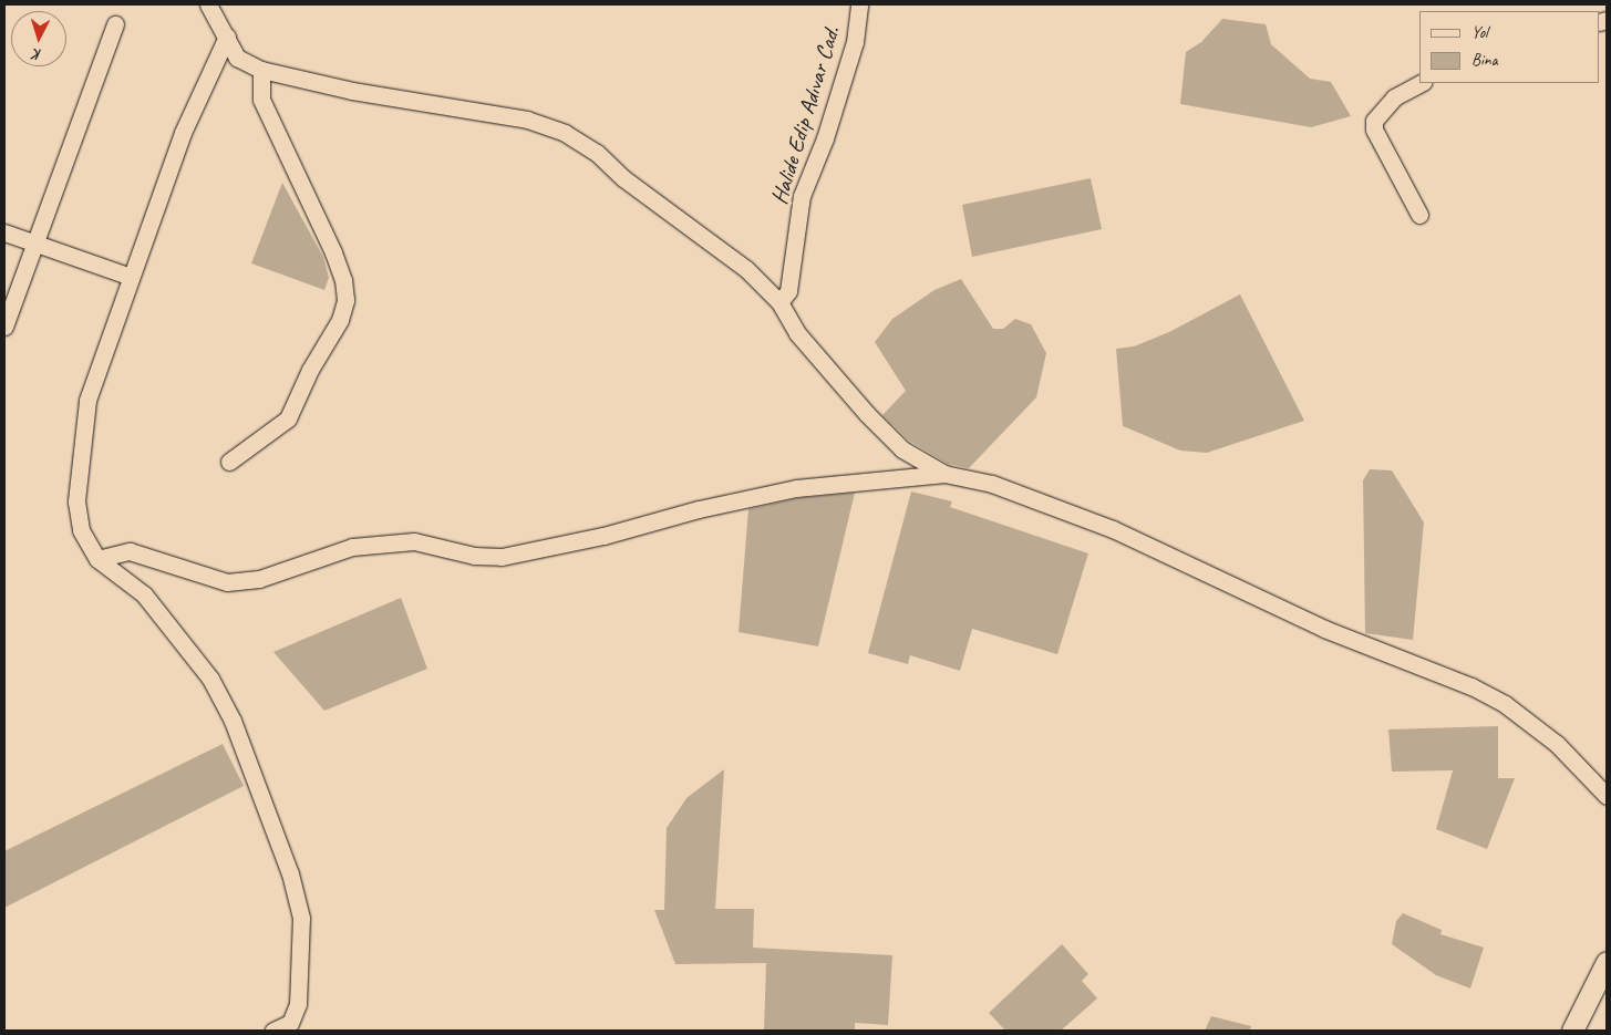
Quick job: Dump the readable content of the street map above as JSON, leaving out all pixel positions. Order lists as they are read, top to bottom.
{
  "streets": {
    "street": ["Halide Edip Adıvar Cad."]
  },
  "legend": ["Yol", "Bina"],
  "north": "bottom"
}
